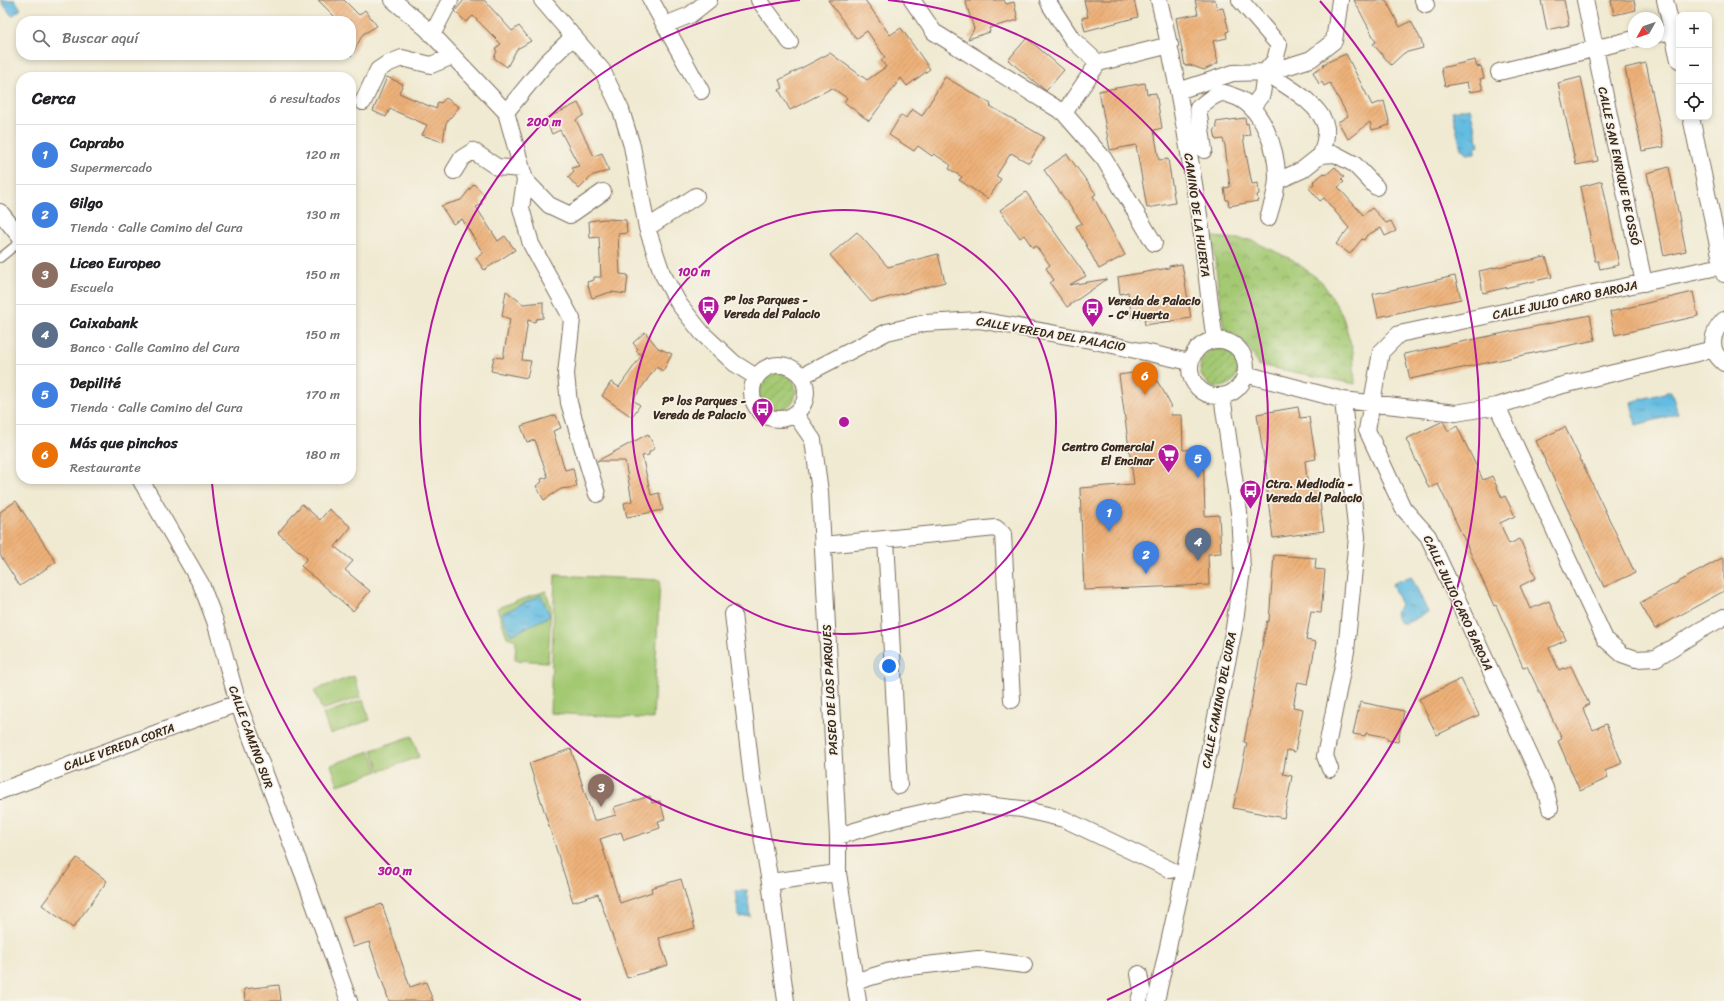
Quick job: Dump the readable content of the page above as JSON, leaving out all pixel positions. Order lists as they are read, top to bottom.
{
  "streets": {
    "street": [
      "CALLE SAN ENRIQUE DE OSSÓ",
      "CAMINO DE LA HUERTA",
      "CALLE JULIO CARO BAROJA",
      "CALLE VEREDA DEL PALACIO",
      "PASEO DE LOS PARQUES",
      "CALLE CAMINO DEL CURA",
      "CALLE CAMINO SUR",
      "CALLE VEREDA CORTA"
    ]
  },
  "crossings": [
    ["CALLE SAN ENRIQUE DE OSSÓ", "CALLE JULIO CARO BAROJA"],
    ["CAMINO DE LA HUERTA", "CALLE VEREDA DEL PALACIO"],
    ["CAMINO DE LA HUERTA", "CALLE CAMINO DEL CURA"],
    ["CALLE VEREDA DEL PALACIO", "PASEO DE LOS PARQUES"],
    ["CALLE VEREDA DEL PALACIO", "CALLE CAMINO DEL CURA"],
    ["CALLE CAMINO SUR", "CALLE VEREDA CORTA"]
  ],
  "places": {
    "bus stop": [
      "Pº los Parques - Vereda del Palacio",
      "Vereda de Palacio - Cº Huerta",
      "Pº los Parques - Vereda de Palacio",
      "Ctra. Mediodía - Vereda del Palacio"
    ],
    "supermarket": ["Centro Comercial El Encinar"]
  },
  "north": "bottom left",
  "page": {
    "map_buttons": ["+", "−"],
    "search": "Buscar aquí",
    "heading": ["Cerca", "6 resultados"],
    "list": [
      {
        "mark": "1",
        "name": "Caprabo",
        "note": "Supermercado",
        "value": "120 m"
      },
      {
        "mark": "2",
        "name": "Gilgo",
        "note": "Tienda · Calle Camino del Cura",
        "value": "130 m"
      },
      {
        "mark": "3",
        "name": "Liceo Europeo",
        "note": "Escuela",
        "value": "150 m"
      },
      {
        "mark": "4",
        "name": "Caixabank",
        "note": "Banco · Calle Camino del Cura",
        "value": "150 m"
      },
      {
        "mark": "5",
        "name": "Depilité",
        "note": "Tienda · Calle Camino del Cura",
        "value": "170 m"
      },
      {
        "mark": "6",
        "name": "Más que pinchos",
        "note": "Restaurante",
        "value": "180 m"
      }
    ],
    "pins": [
      "6",
      "5",
      "1",
      "4",
      "2",
      "3"
    ]
  },
  "rings": ["200 m", "100 m", "300 m"]
}
